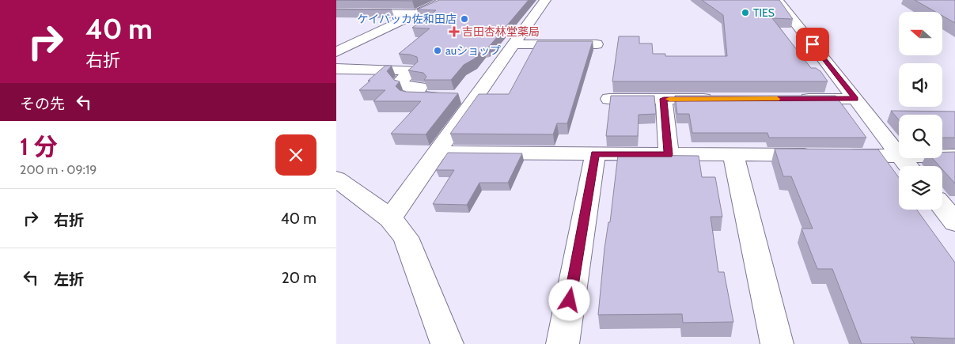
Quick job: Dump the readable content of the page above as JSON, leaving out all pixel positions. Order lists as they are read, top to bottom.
{
  "places": {
    "other": ["TIES", "ケイバッカ佐和田店", "auショップ"],
    "health": ["吉田杏林堂薬局"]
  },
  "north": "left",
  "page": {
    "turn": ["40 m", "右折"],
    "then": "その先",
    "heading": ["1 分", "200 m · 09:19"],
    "list": [
      {
        "name": "右折",
        "value": "40 m"
      },
      {
        "name": "左折",
        "value": "20 m"
      }
    ]
  }
}
